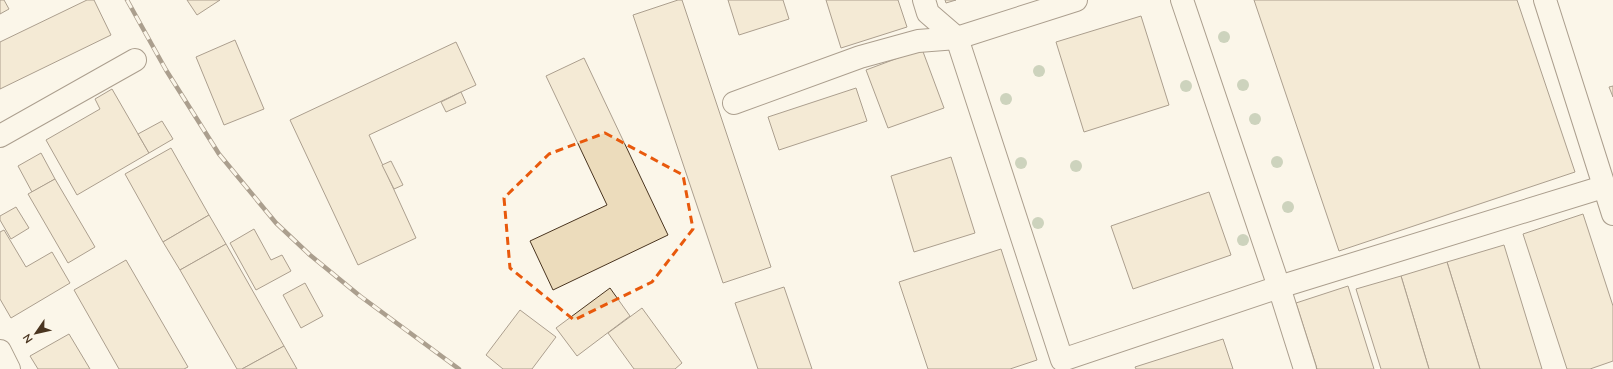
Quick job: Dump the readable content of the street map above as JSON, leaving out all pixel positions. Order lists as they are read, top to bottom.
{
  "north": "bottom left"
}
